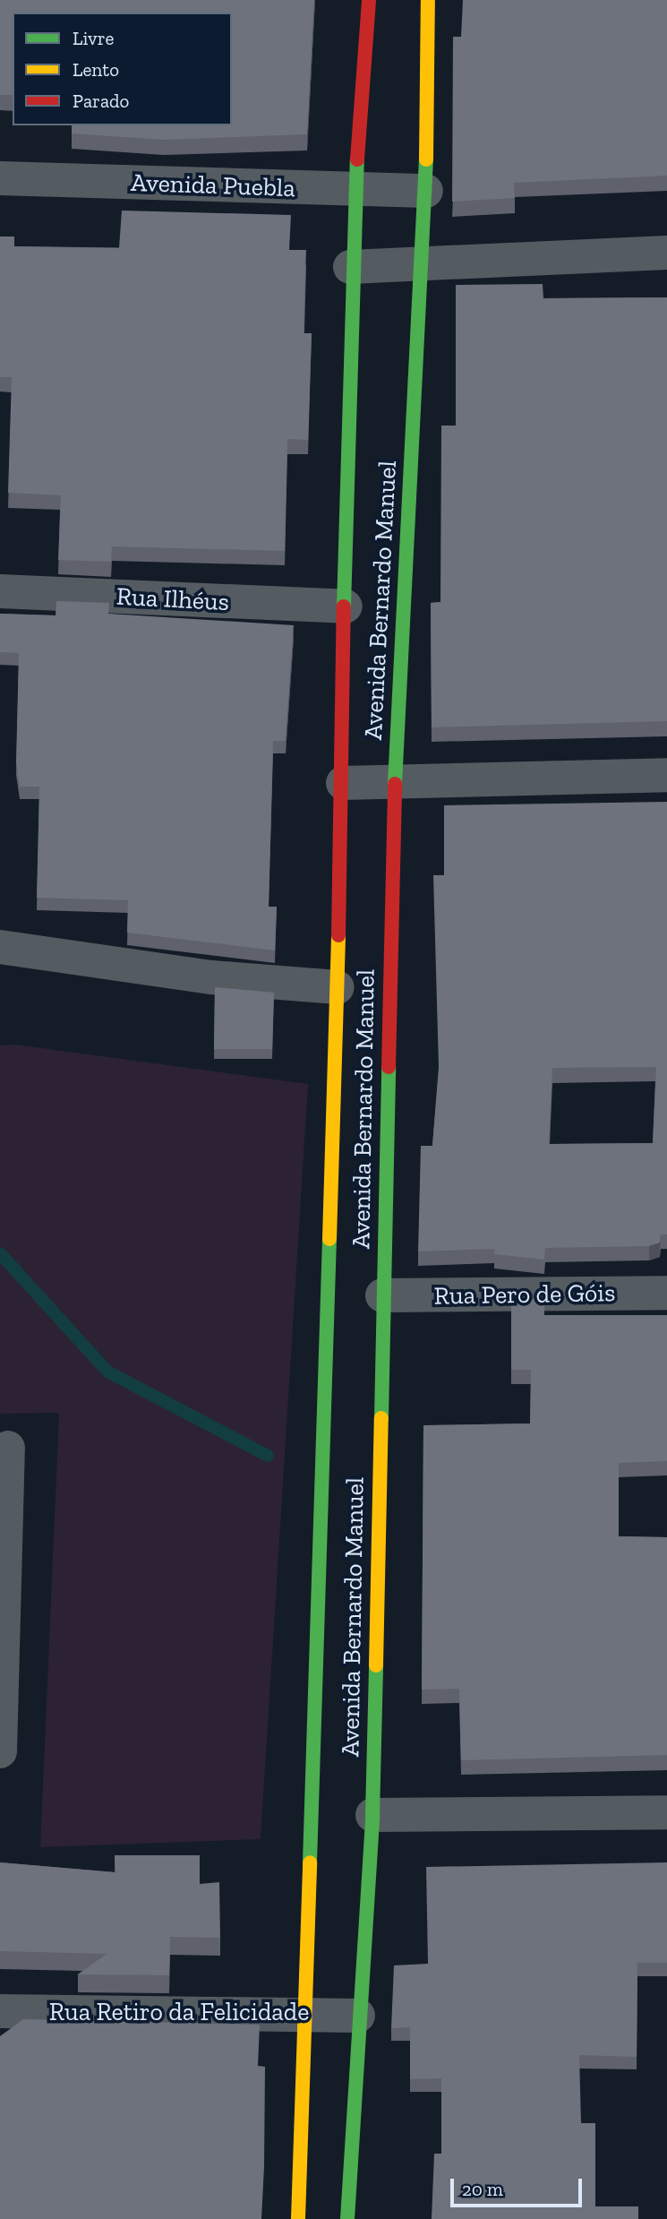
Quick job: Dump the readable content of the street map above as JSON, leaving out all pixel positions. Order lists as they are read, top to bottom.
{
  "streets": {
    "street": [
      "Avenida Puebla",
      "Rua Ilhéus",
      "Avenida Bernardo Manuel",
      "Rua Pero de Góis",
      "Rua Retiro da Felicidade"
    ]
  },
  "crossings": [
    ["Avenida Puebla", "Avenida Bernardo Manuel"],
    ["Rua Ilhéus", "Avenida Bernardo Manuel"],
    ["Avenida Bernardo Manuel", "Rua Pero de Góis"],
    ["Avenida Bernardo Manuel", "Rua Retiro da Felicidade"]
  ],
  "legend": ["Livre", "Lento", "Parado"],
  "scale_bar": "20 m"
}
